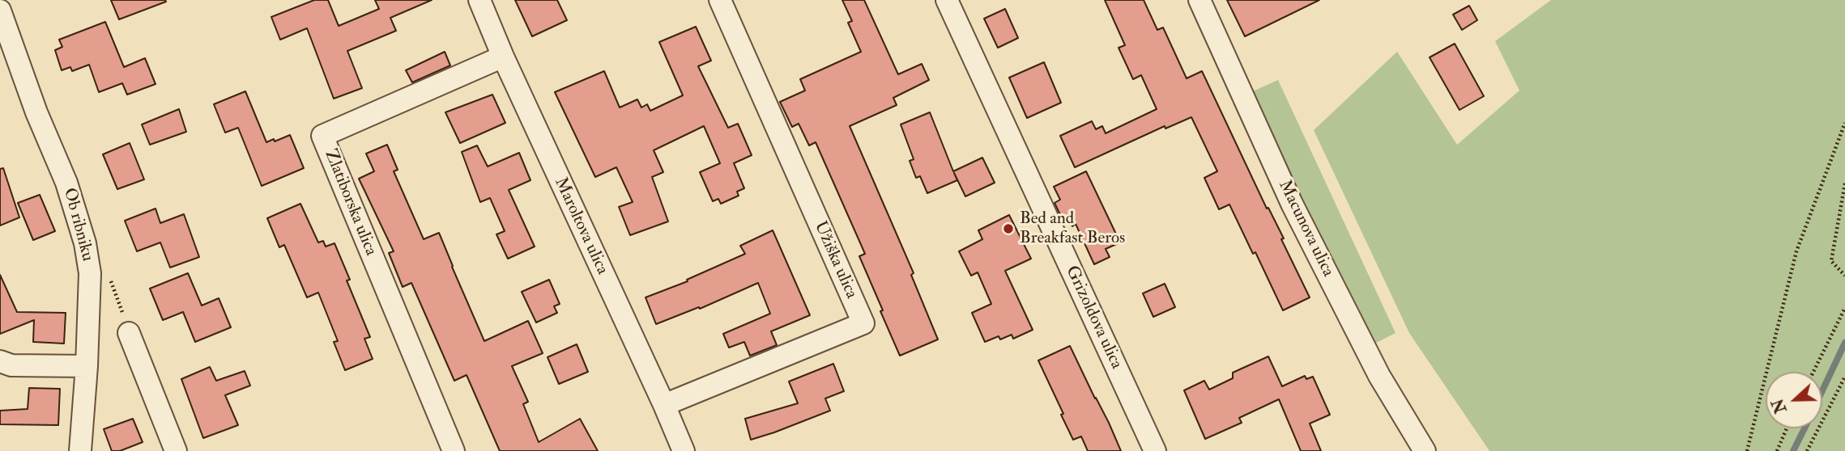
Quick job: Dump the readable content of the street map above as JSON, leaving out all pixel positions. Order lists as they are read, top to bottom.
{
  "streets": {
    "street": [
      "Zlatiborska ulica",
      "Ob ribniku",
      "Maroltova ulica",
      "Macunova ulica",
      "Užiška ulica",
      "Grizoldova ulica"
    ]
  },
  "crossings": [
    ["Zlatiborska ulica", "Maroltova ulica"],
    ["Maroltova ulica", "Užiška ulica"]
  ],
  "places": ["Bed and Breakfast Beros"],
  "north": "left"
}
